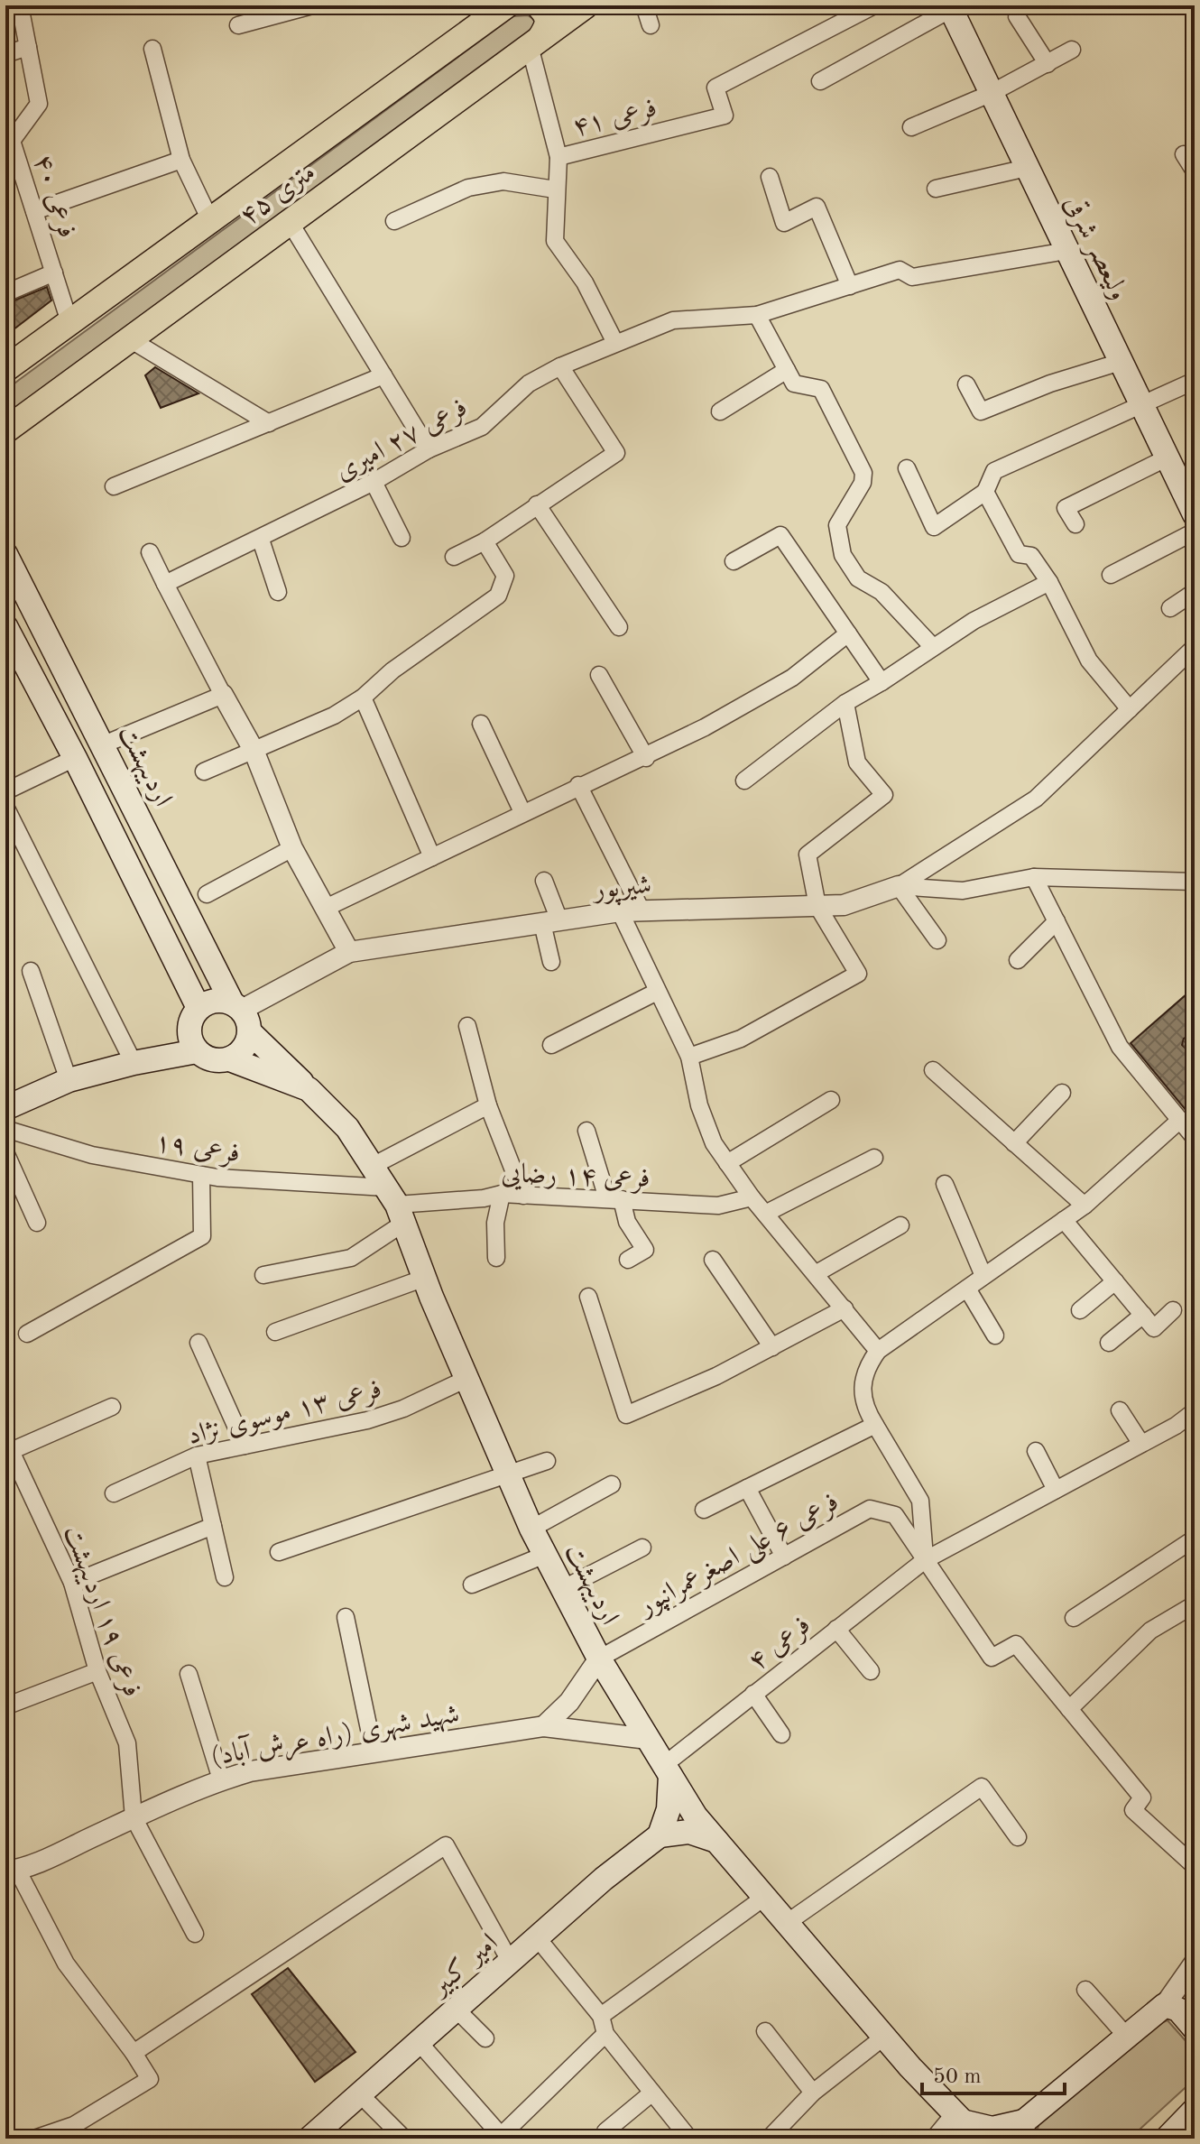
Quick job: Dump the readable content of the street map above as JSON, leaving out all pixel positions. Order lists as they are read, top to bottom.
{
  "streets": {
    "main road": [
      "۴۵ متری",
      "ولیعصر شرقی",
      "اردیبهشت",
      "امیر کبیر"
    ],
    "street": [
      "فرعی ۴۱",
      "فرعی ۴۰",
      "فرعی ۲۷ امیری",
      "شیرپور",
      "فرعی ۱۹",
      "فرعی ۱۴ رضایی",
      "فرعی ۱‍۳ موسوی نژاد",
      "فرعی ۶ علی اصغرعمرانپور",
      "فرعی ۱۹ اردیبهشت",
      "فرعی ۴",
      "شهید شهری (راه عرش آباد)"
    ]
  },
  "crossings": [
    ["فرعی ۴۱", "۴۵ متری"],
    ["۴۵ متری", "فرعی ۴۰"],
    ["ولیعصر شرقی", "فرعی ۲۷ امیری"],
    ["اردیبهشت", "شیرپور"],
    ["اردیبهشت", "فرعی ۱۹"],
    ["اردیبهشت", "فرعی ۱۴ رضایی"],
    ["اردیبهشت", "فرعی ۱‍۳ موسوی نژاد"],
    ["اردیبهشت", "فرعی ۶ علی اصغرعمرانپور"],
    ["اردیبهشت", "فرعی ۴"],
    ["اردیبهشت", "شهید شهری (راه عرش آباد)"],
    ["فرعی ۱۹", "فرعی ۱۴ رضایی"],
    ["فرعی ۶ علی اصغرعمرانپور", "فرعی ۴"],
    ["فرعی ۱۹ اردیبهشت", "شهید شهری (راه عرش آباد)"]
  ],
  "scale_bar": "50 m"
}
